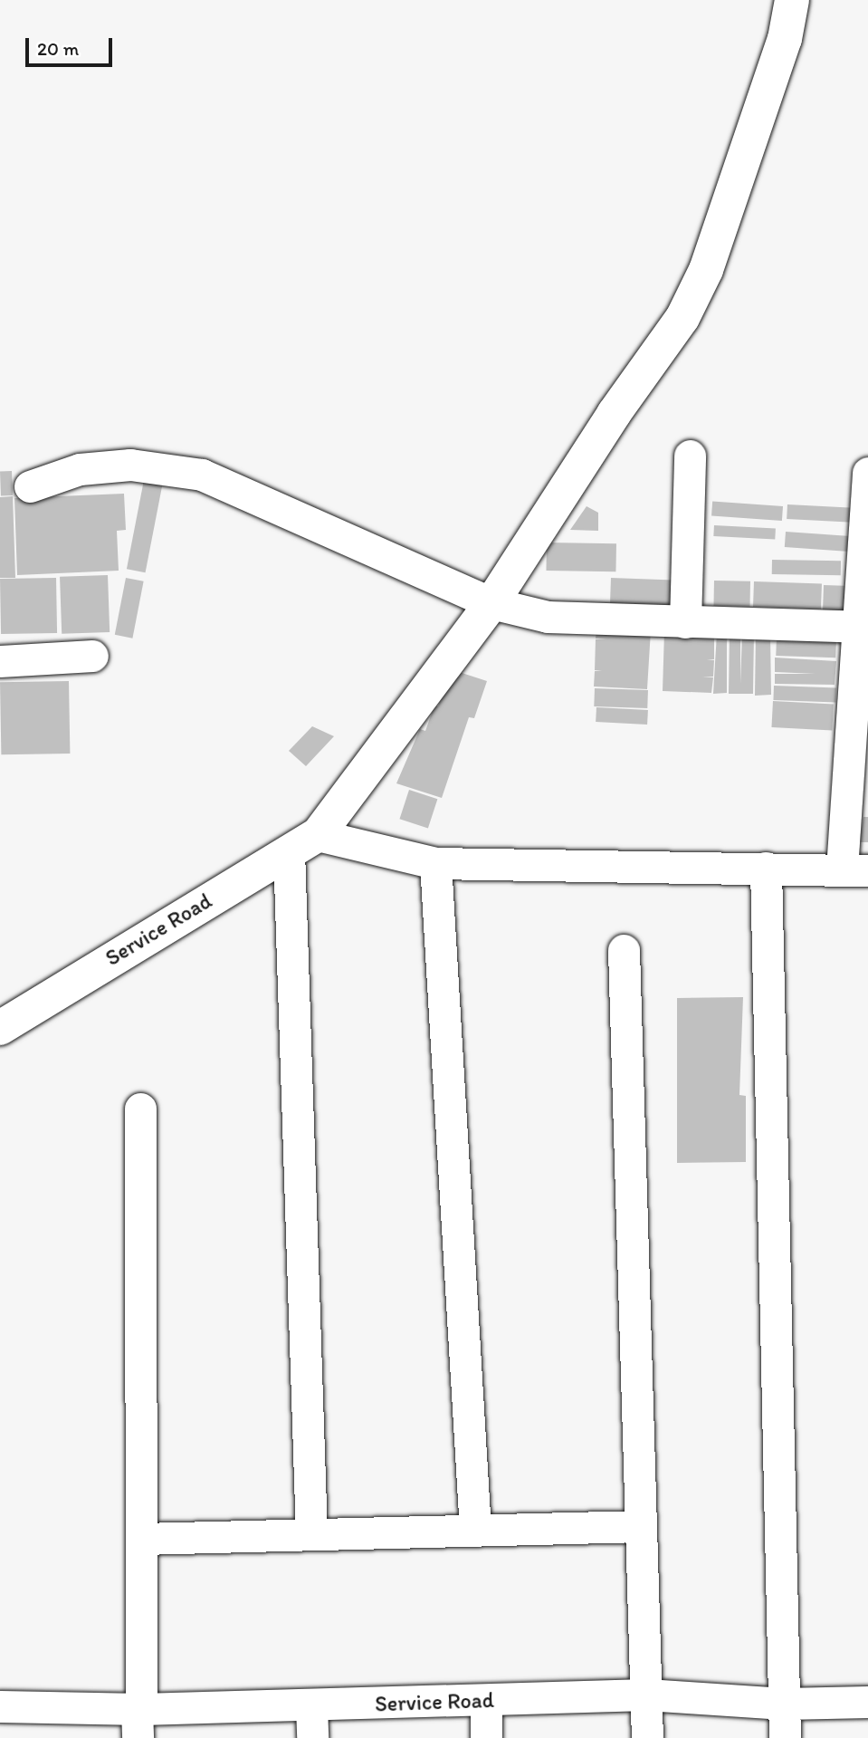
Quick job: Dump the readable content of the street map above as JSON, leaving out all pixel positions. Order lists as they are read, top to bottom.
{
  "streets": {
    "street": ["Service Road"]
  },
  "scale_bar": "20 m"
}
